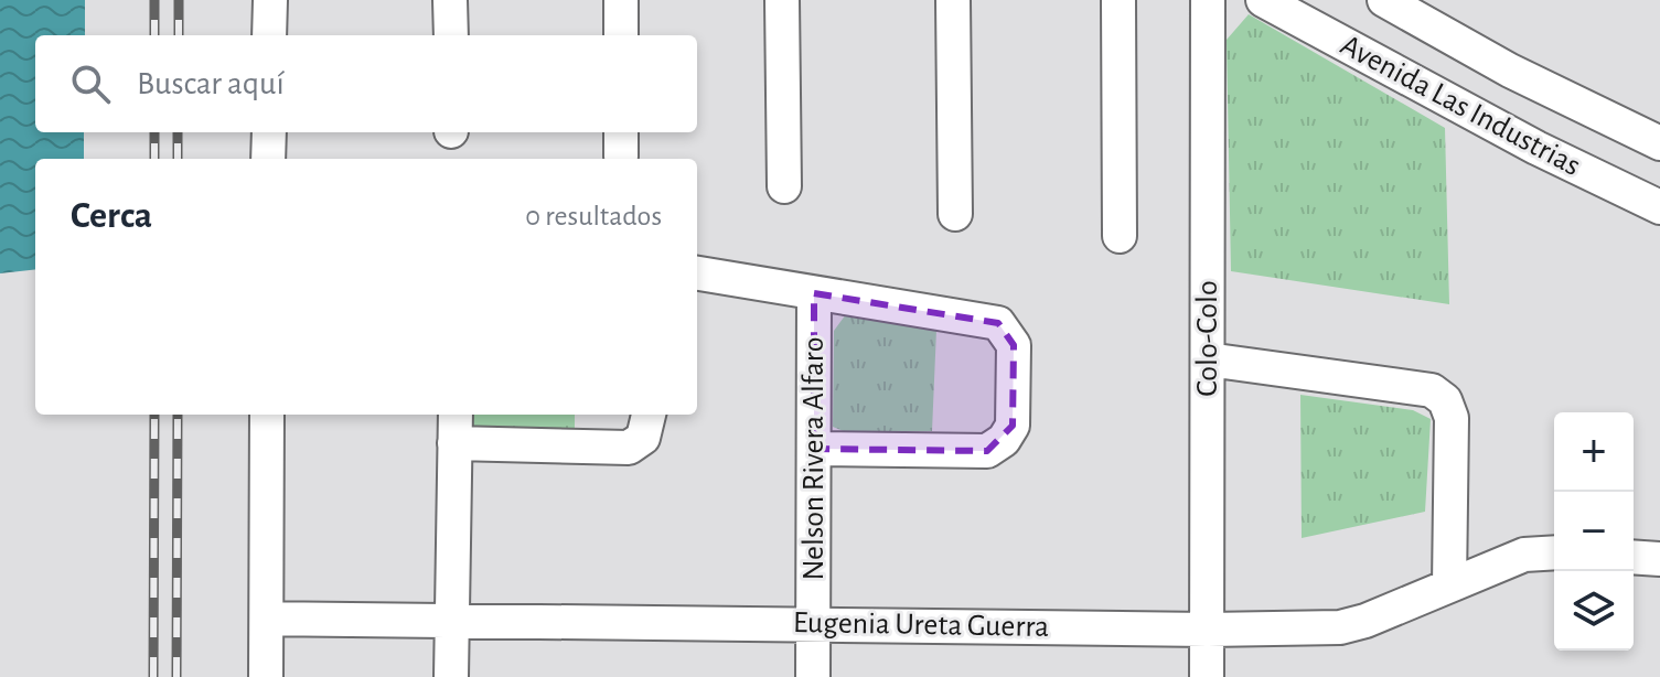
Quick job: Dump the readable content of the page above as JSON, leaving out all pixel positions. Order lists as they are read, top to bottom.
{
  "streets": {
    "street": [
      "Avenida Las Industrias",
      "Colo-Colo",
      "Nelson Rivera Alfaro",
      "Eugenia Ureta Guerra"
    ]
  },
  "crossings": [
    ["Colo-Colo", "Eugenia Ureta Guerra"],
    ["Nelson Rivera Alfaro", "Eugenia Ureta Guerra"]
  ],
  "page": {
    "search": "Buscar aquí",
    "heading": ["Cerca", "0 resultados"],
    "map_buttons": ["+", "−"]
  }
}
